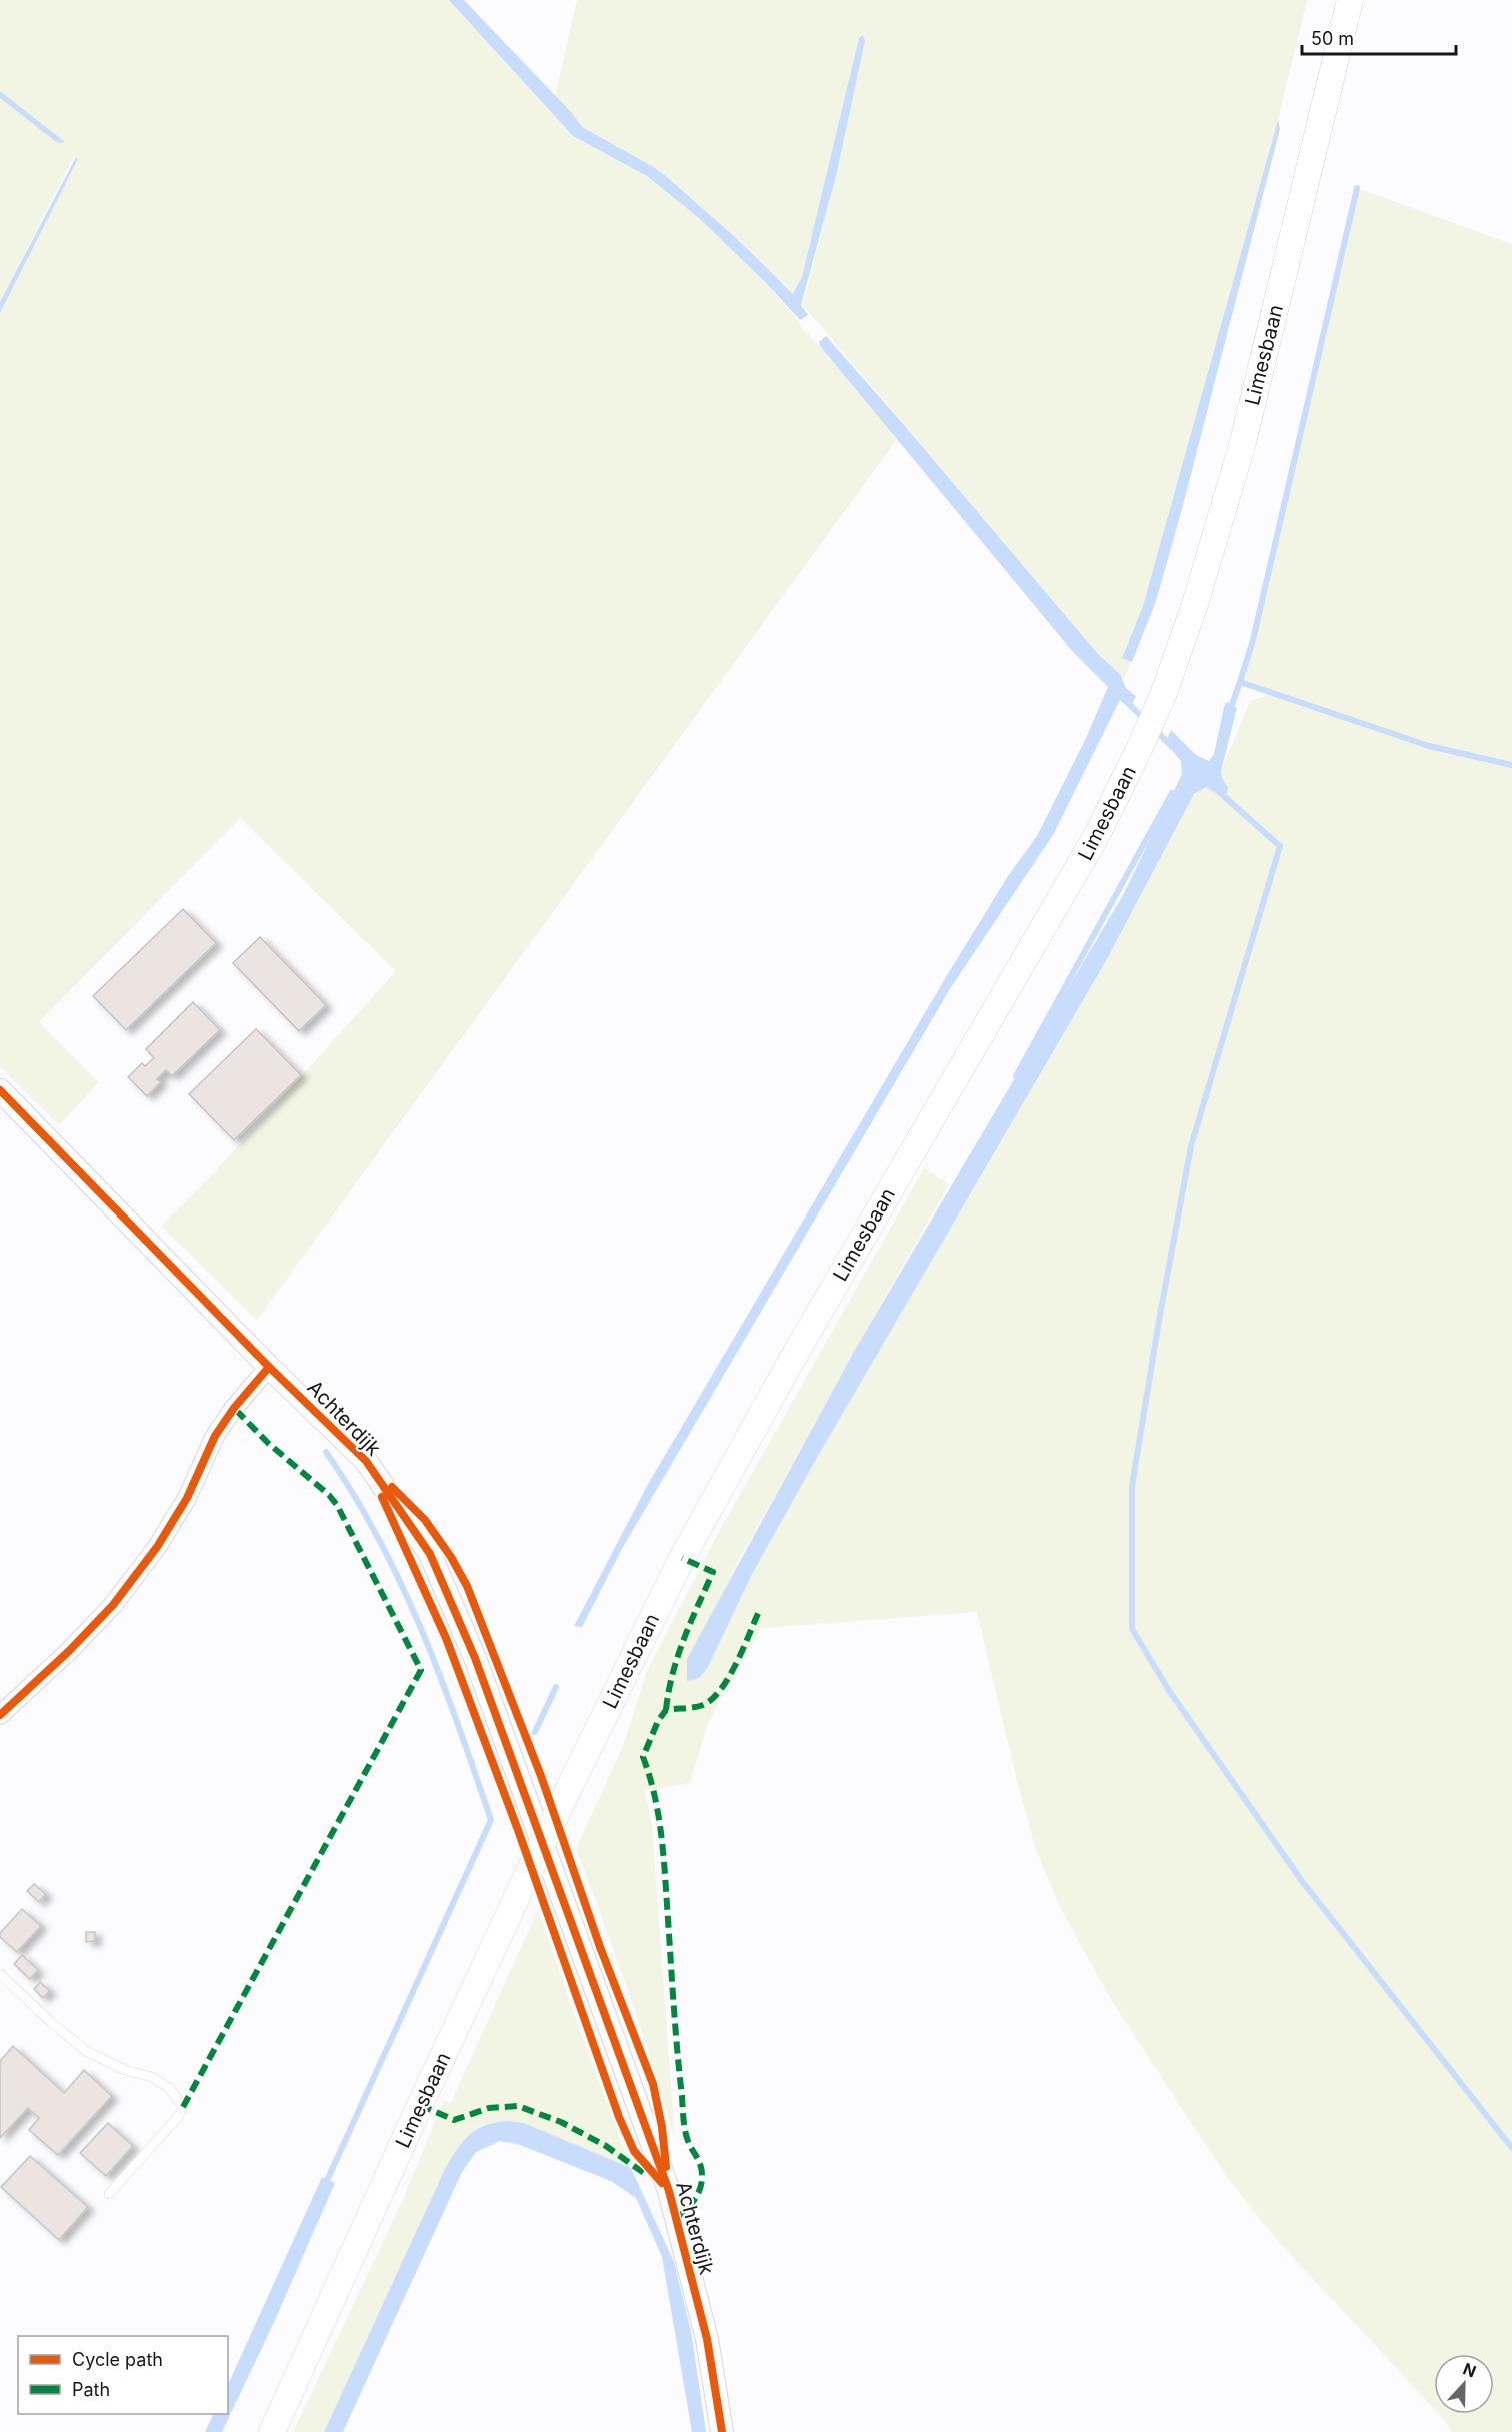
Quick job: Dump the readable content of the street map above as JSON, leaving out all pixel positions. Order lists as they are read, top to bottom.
{
  "streets": {
    "main road": ["Limesbaan"],
    "street": ["Achterdijk"]
  },
  "legend": ["Cycle path", "Path"],
  "scale_bar": "50 m",
  "north": "top"
}
